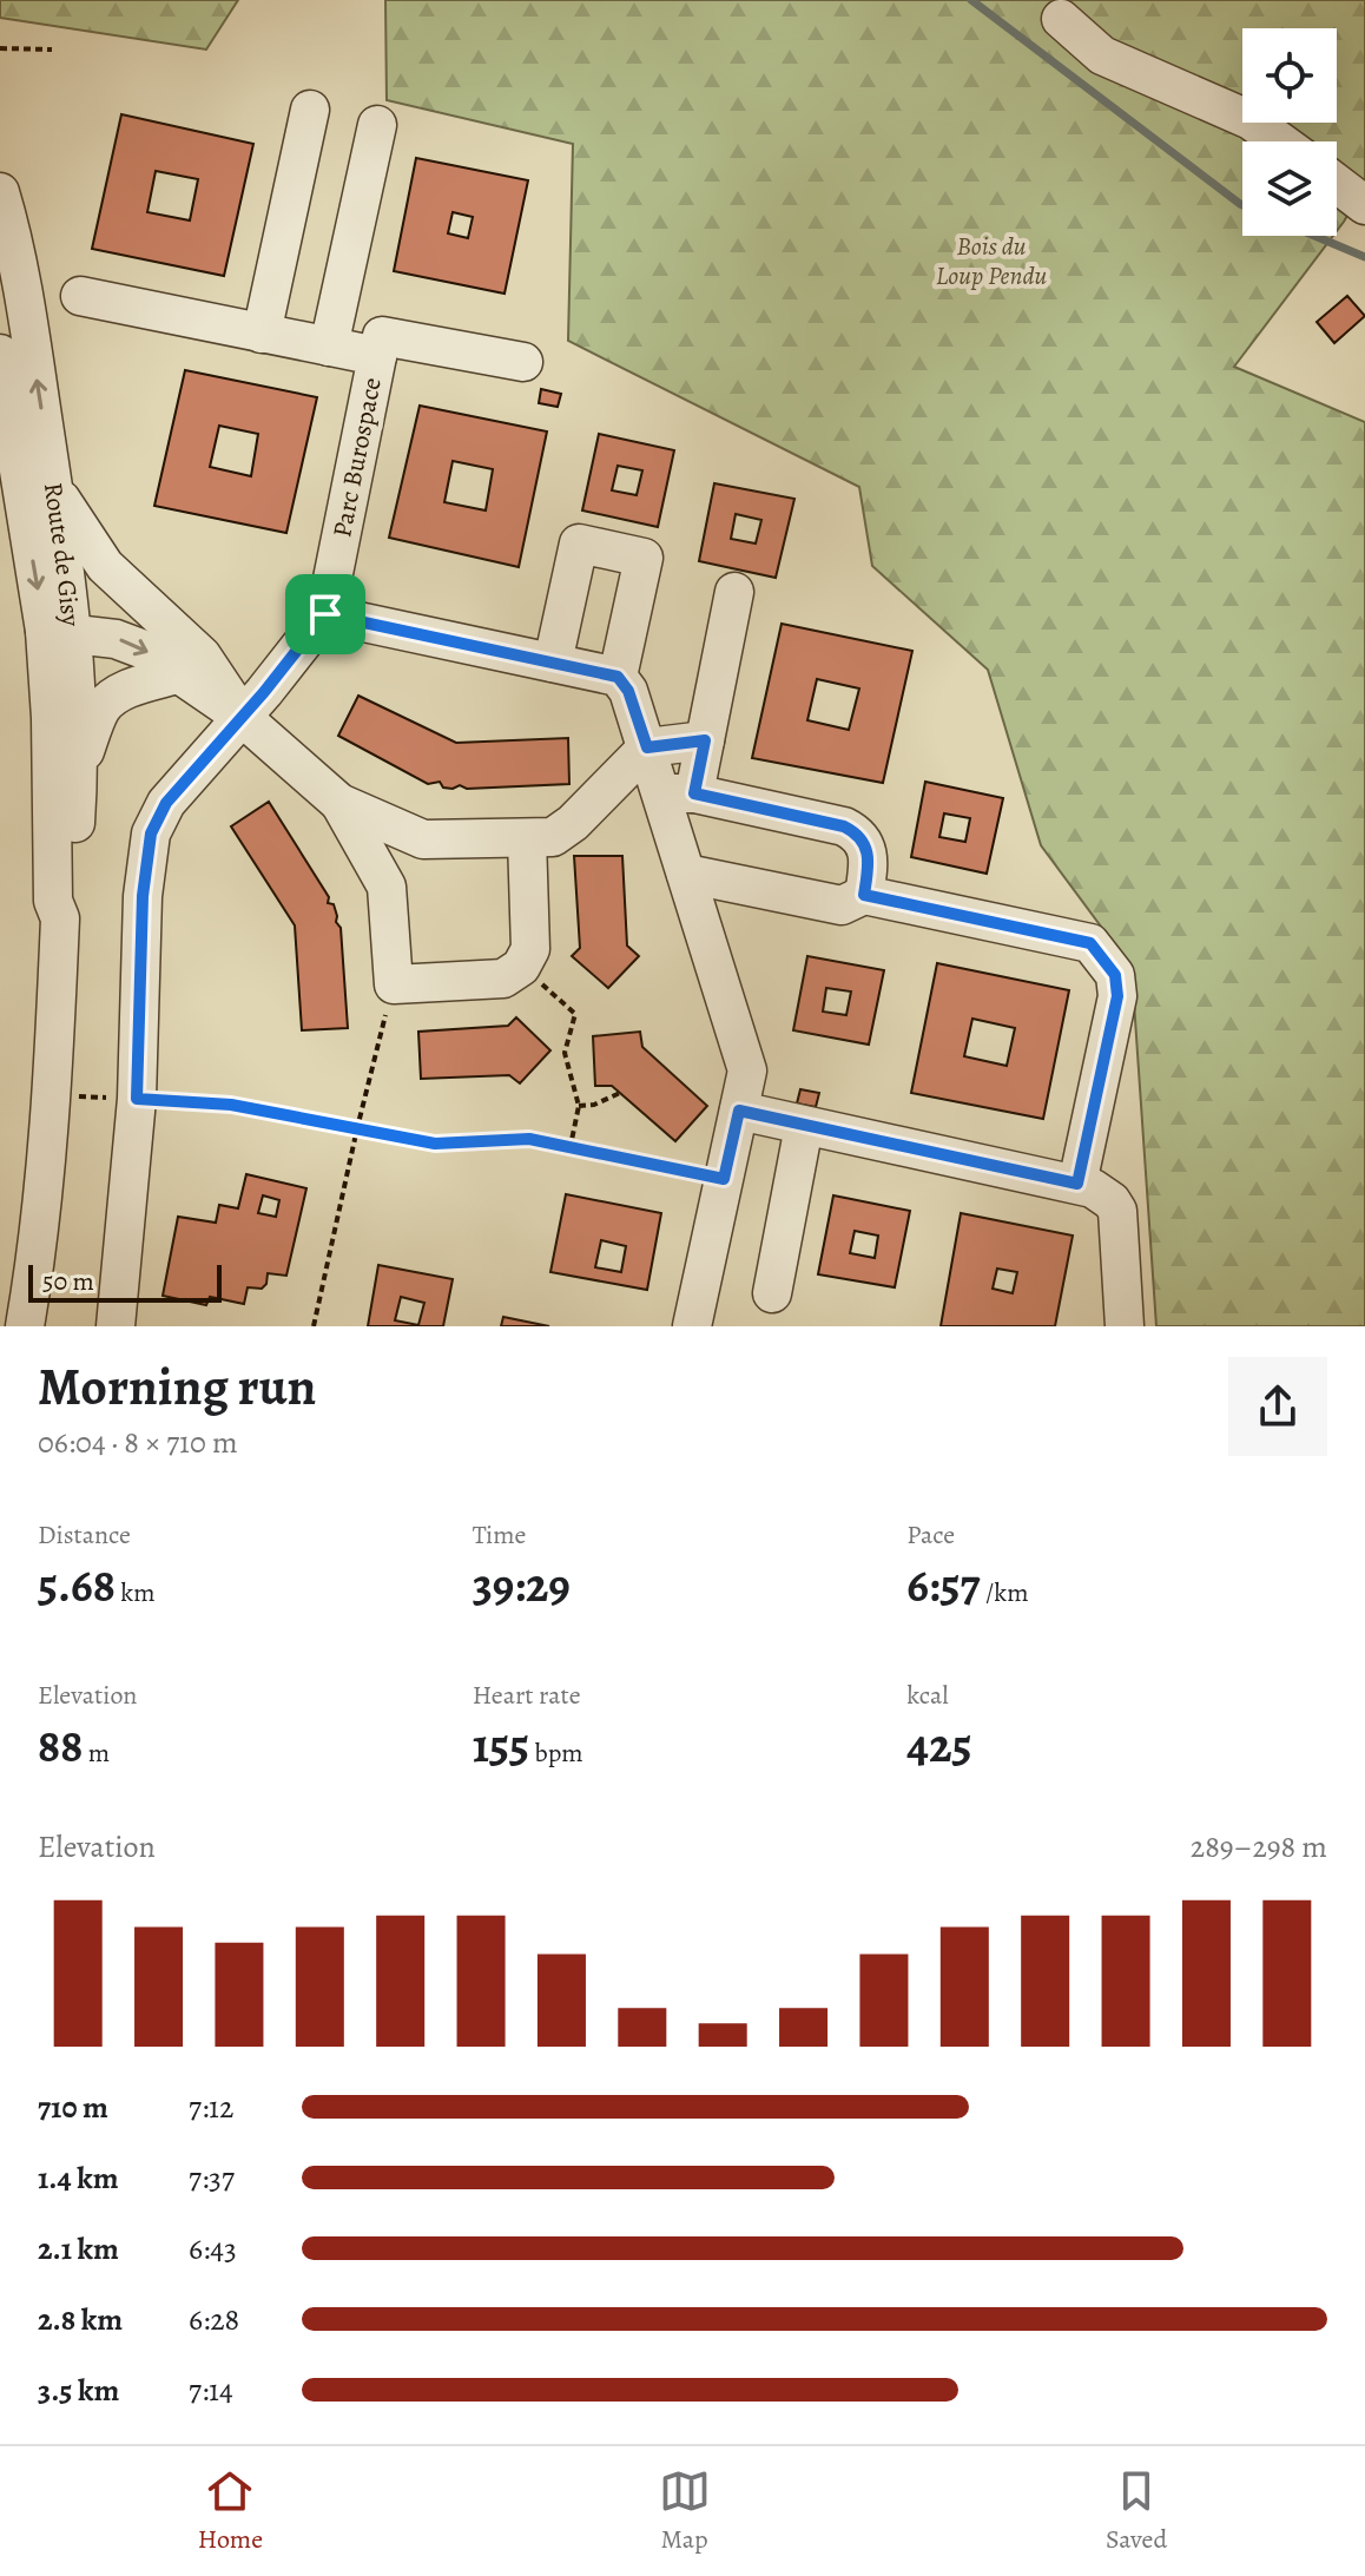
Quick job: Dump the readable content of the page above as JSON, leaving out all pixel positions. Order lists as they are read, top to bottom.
{
  "streets": {
    "street": ["Parc Burospace", "Route de Gisy"]
  },
  "parks": ["Bois du Loup Pendu"],
  "scale_bar": "50 m",
  "page": {
    "scale": "50 m",
    "heading": ["Morning run", "06:04 · 8 × 710 m"],
    "stats": [
      ["Distance", "5.68 km"],
      ["Time", "39:29"],
      ["Pace", "6:57 /km"],
      ["Elevation", "88 m"],
      ["Heart rate", "155 bpm"],
      ["kcal", "425"]
    ],
    "chart": ["Elevation", "289–298 m"],
    "list": [
      {
        "name": "710 m",
        "note": "7:12"
      },
      {
        "name": "1.4 km",
        "note": "7:37"
      },
      {
        "name": "2.1 km",
        "note": "6:43"
      },
      {
        "name": "2.8 km",
        "note": "6:28"
      },
      {
        "name": "3.5 km",
        "note": "7:14"
      }
    ],
    "tabs": ["Home", "Map", "Saved"]
  }
}
